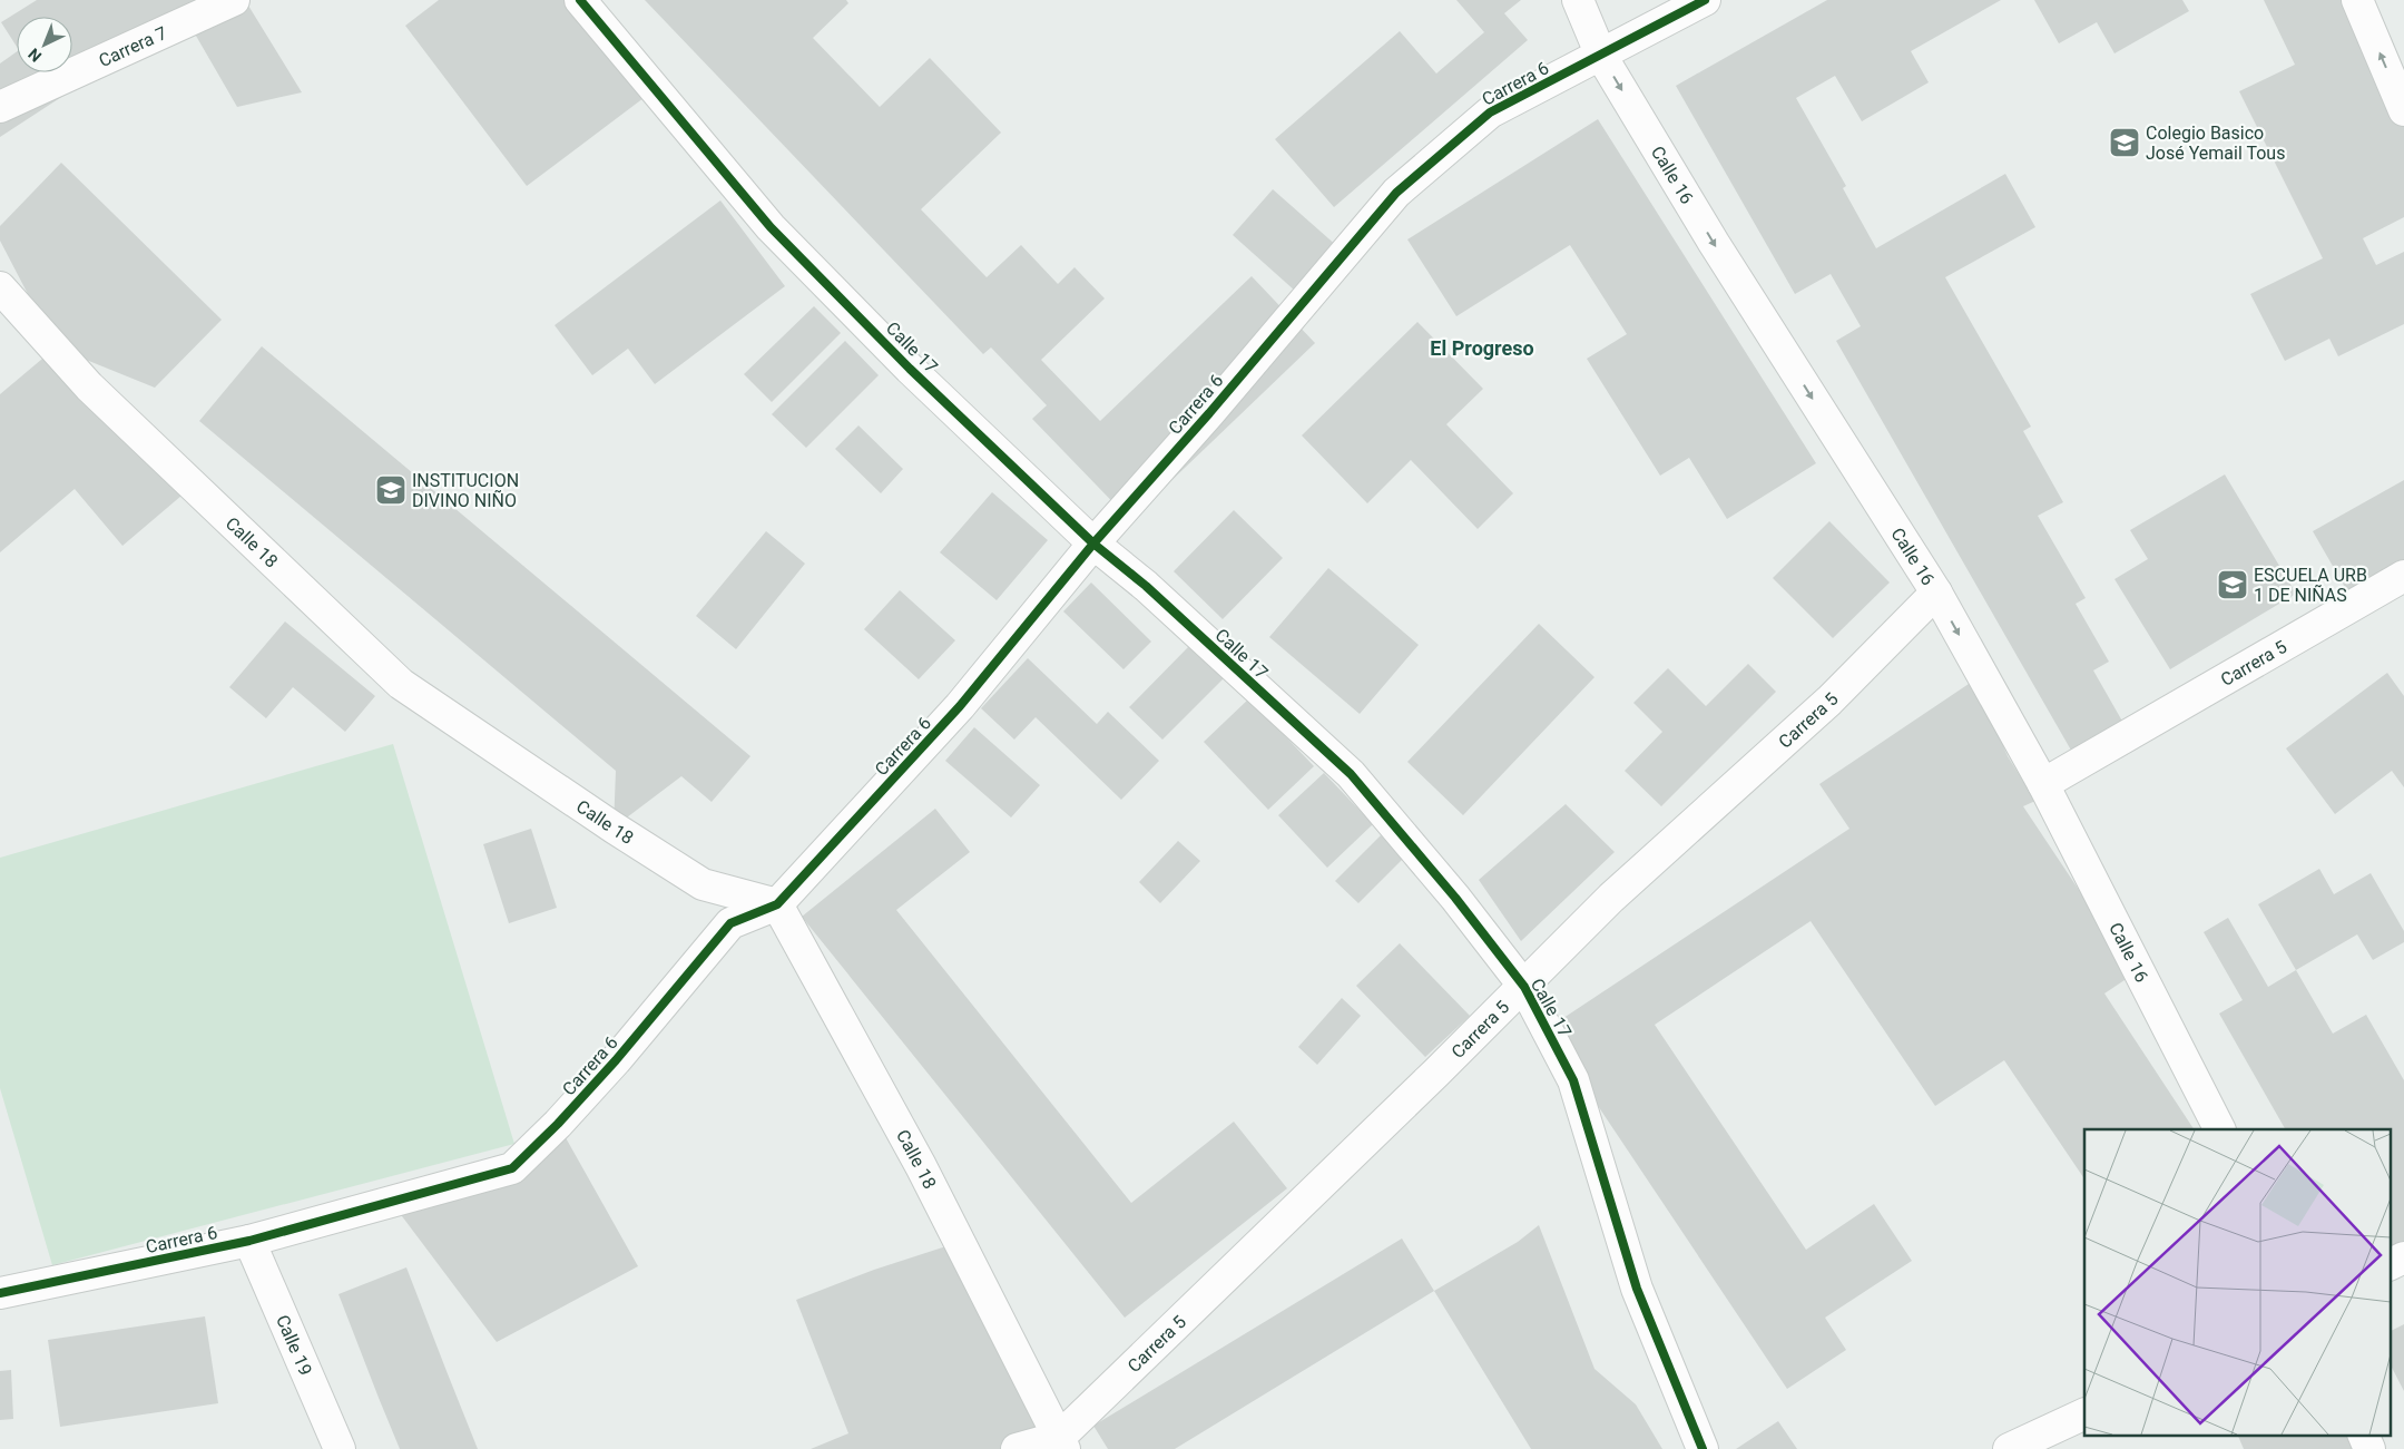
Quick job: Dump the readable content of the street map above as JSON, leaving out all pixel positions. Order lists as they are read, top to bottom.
{
  "streets": {
    "street": [
      "Carrera 7",
      "Carrera 6",
      "Calle 16",
      "Calle 17",
      "Calle 18",
      "Carrera 5",
      "Calle 19"
    ]
  },
  "crossings": [
    ["Carrera 6", "Calle 16"],
    ["Carrera 6", "Calle 17"],
    ["Carrera 6", "Calle 18"],
    ["Carrera 6", "Calle 19"],
    ["Calle 16", "Carrera 5"],
    ["Calle 17", "Carrera 5"],
    ["Calle 18", "Carrera 5"]
  ],
  "one_way": ["Calle 16"],
  "districts": ["El Progreso"],
  "places": {
    "school or university": ["Colegio Basico José Yemail Tous", "INSTITUCION DIVINO NIÑO", "ESCUELA URB 1 DE NIÑAS"]
  },
  "north": "bottom left"
}
